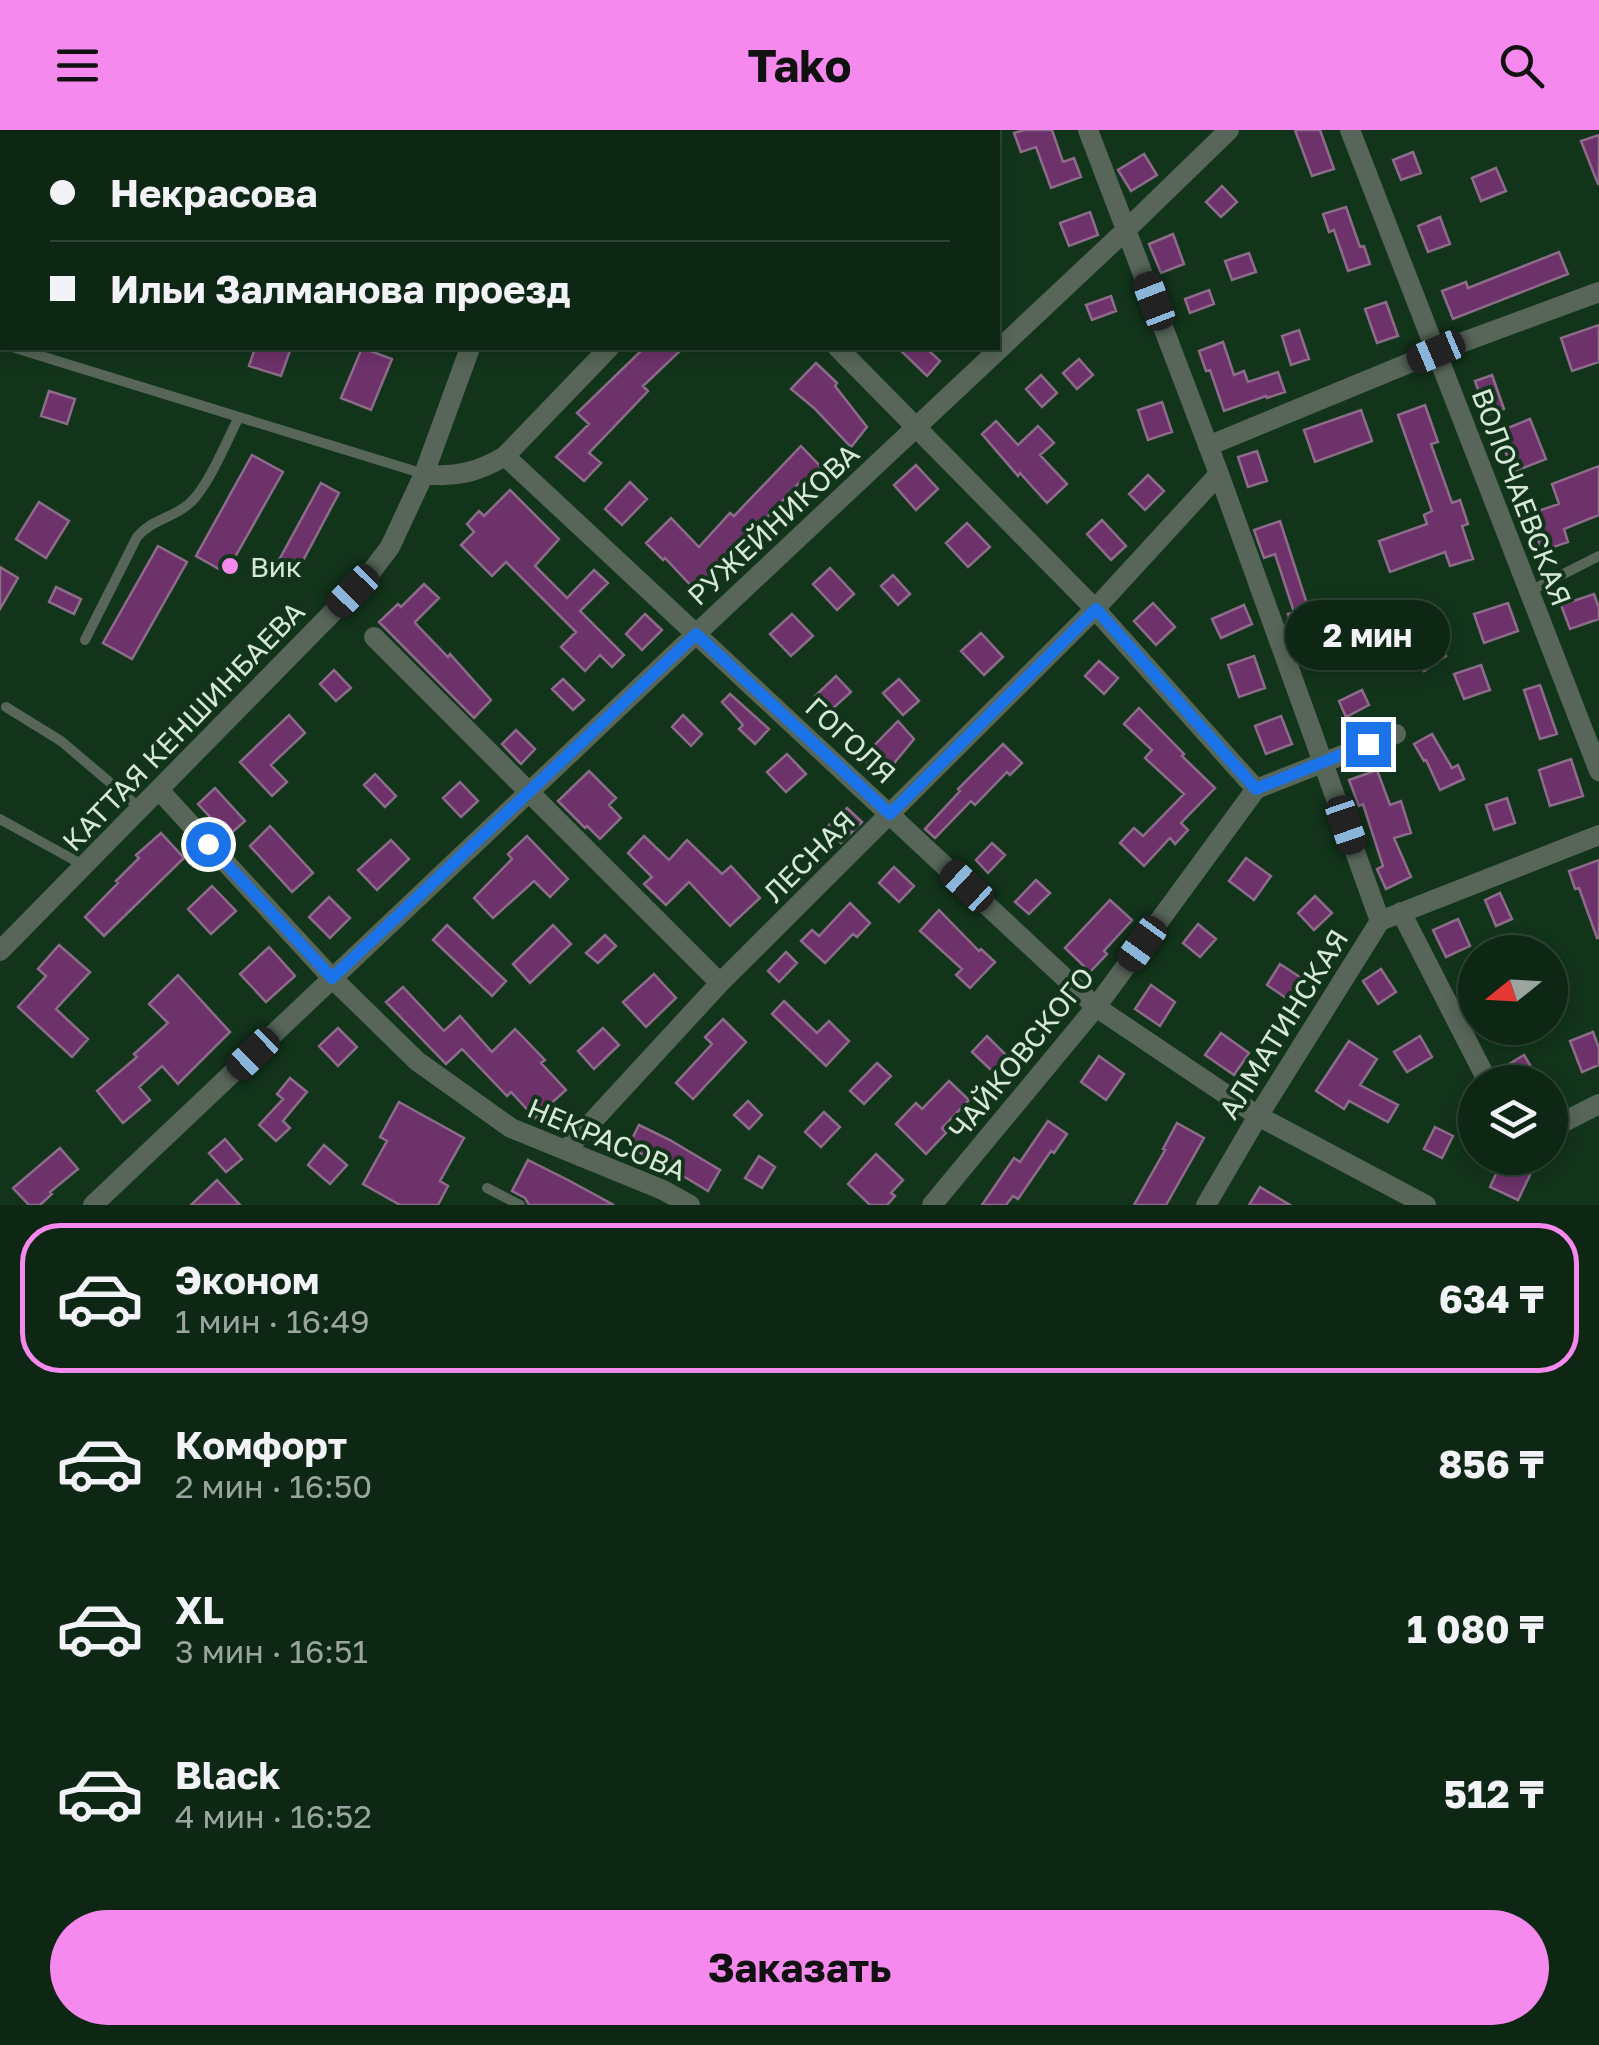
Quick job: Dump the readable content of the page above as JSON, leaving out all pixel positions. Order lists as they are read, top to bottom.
{
  "streets": {
    "street": [
      "ВОЛОЧАЕВСКАЯ",
      "РУЖЕЙНИКОВА",
      "КАТТАЯ КЕНШИНБАЕВА",
      "ГОГОЛЯ",
      "ЛЕСНАЯ",
      "АЛМАТИНСКАЯ",
      "ЧАЙКОВСКОГО",
      "НЕКРАСОВА"
    ]
  },
  "crossings": [
    ["РУЖЕЙНИКОВА", "ГОГОЛЯ"],
    ["РУЖЕЙНИКОВА", "НЕКРАСОВА"],
    ["КАТТАЯ КЕНШИНБАЕВА", "НЕКРАСОВА"],
    ["ГОГОЛЯ", "ЛЕСНАЯ"],
    ["ГОГОЛЯ", "АЛМАТИНСКАЯ"],
    ["ГОГОЛЯ", "ЧАЙКОВСКОГО"],
    ["ЛЕСНАЯ", "НЕКРАСОВА"]
  ],
  "places": ["Вик"],
  "north": "left",
  "page": {
    "header": "Tako",
    "banner": ["Некрасова", "Ильи Залманова проезд"],
    "bubble": "2 мин",
    "list": [
      {
        "name": "Эконом",
        "note": "1 мин · 16:49",
        "value": "634 ₸"
      },
      {
        "name": "Комфорт",
        "note": "2 мин · 16:50",
        "value": "856 ₸"
      },
      {
        "name": "XL",
        "note": "3 мин · 16:51",
        "value": "1 080 ₸"
      },
      {
        "name": "Black",
        "note": "4 мин · 16:52",
        "value": "512 ₸"
      }
    ],
    "buttons": "Заказать"
  }
}
